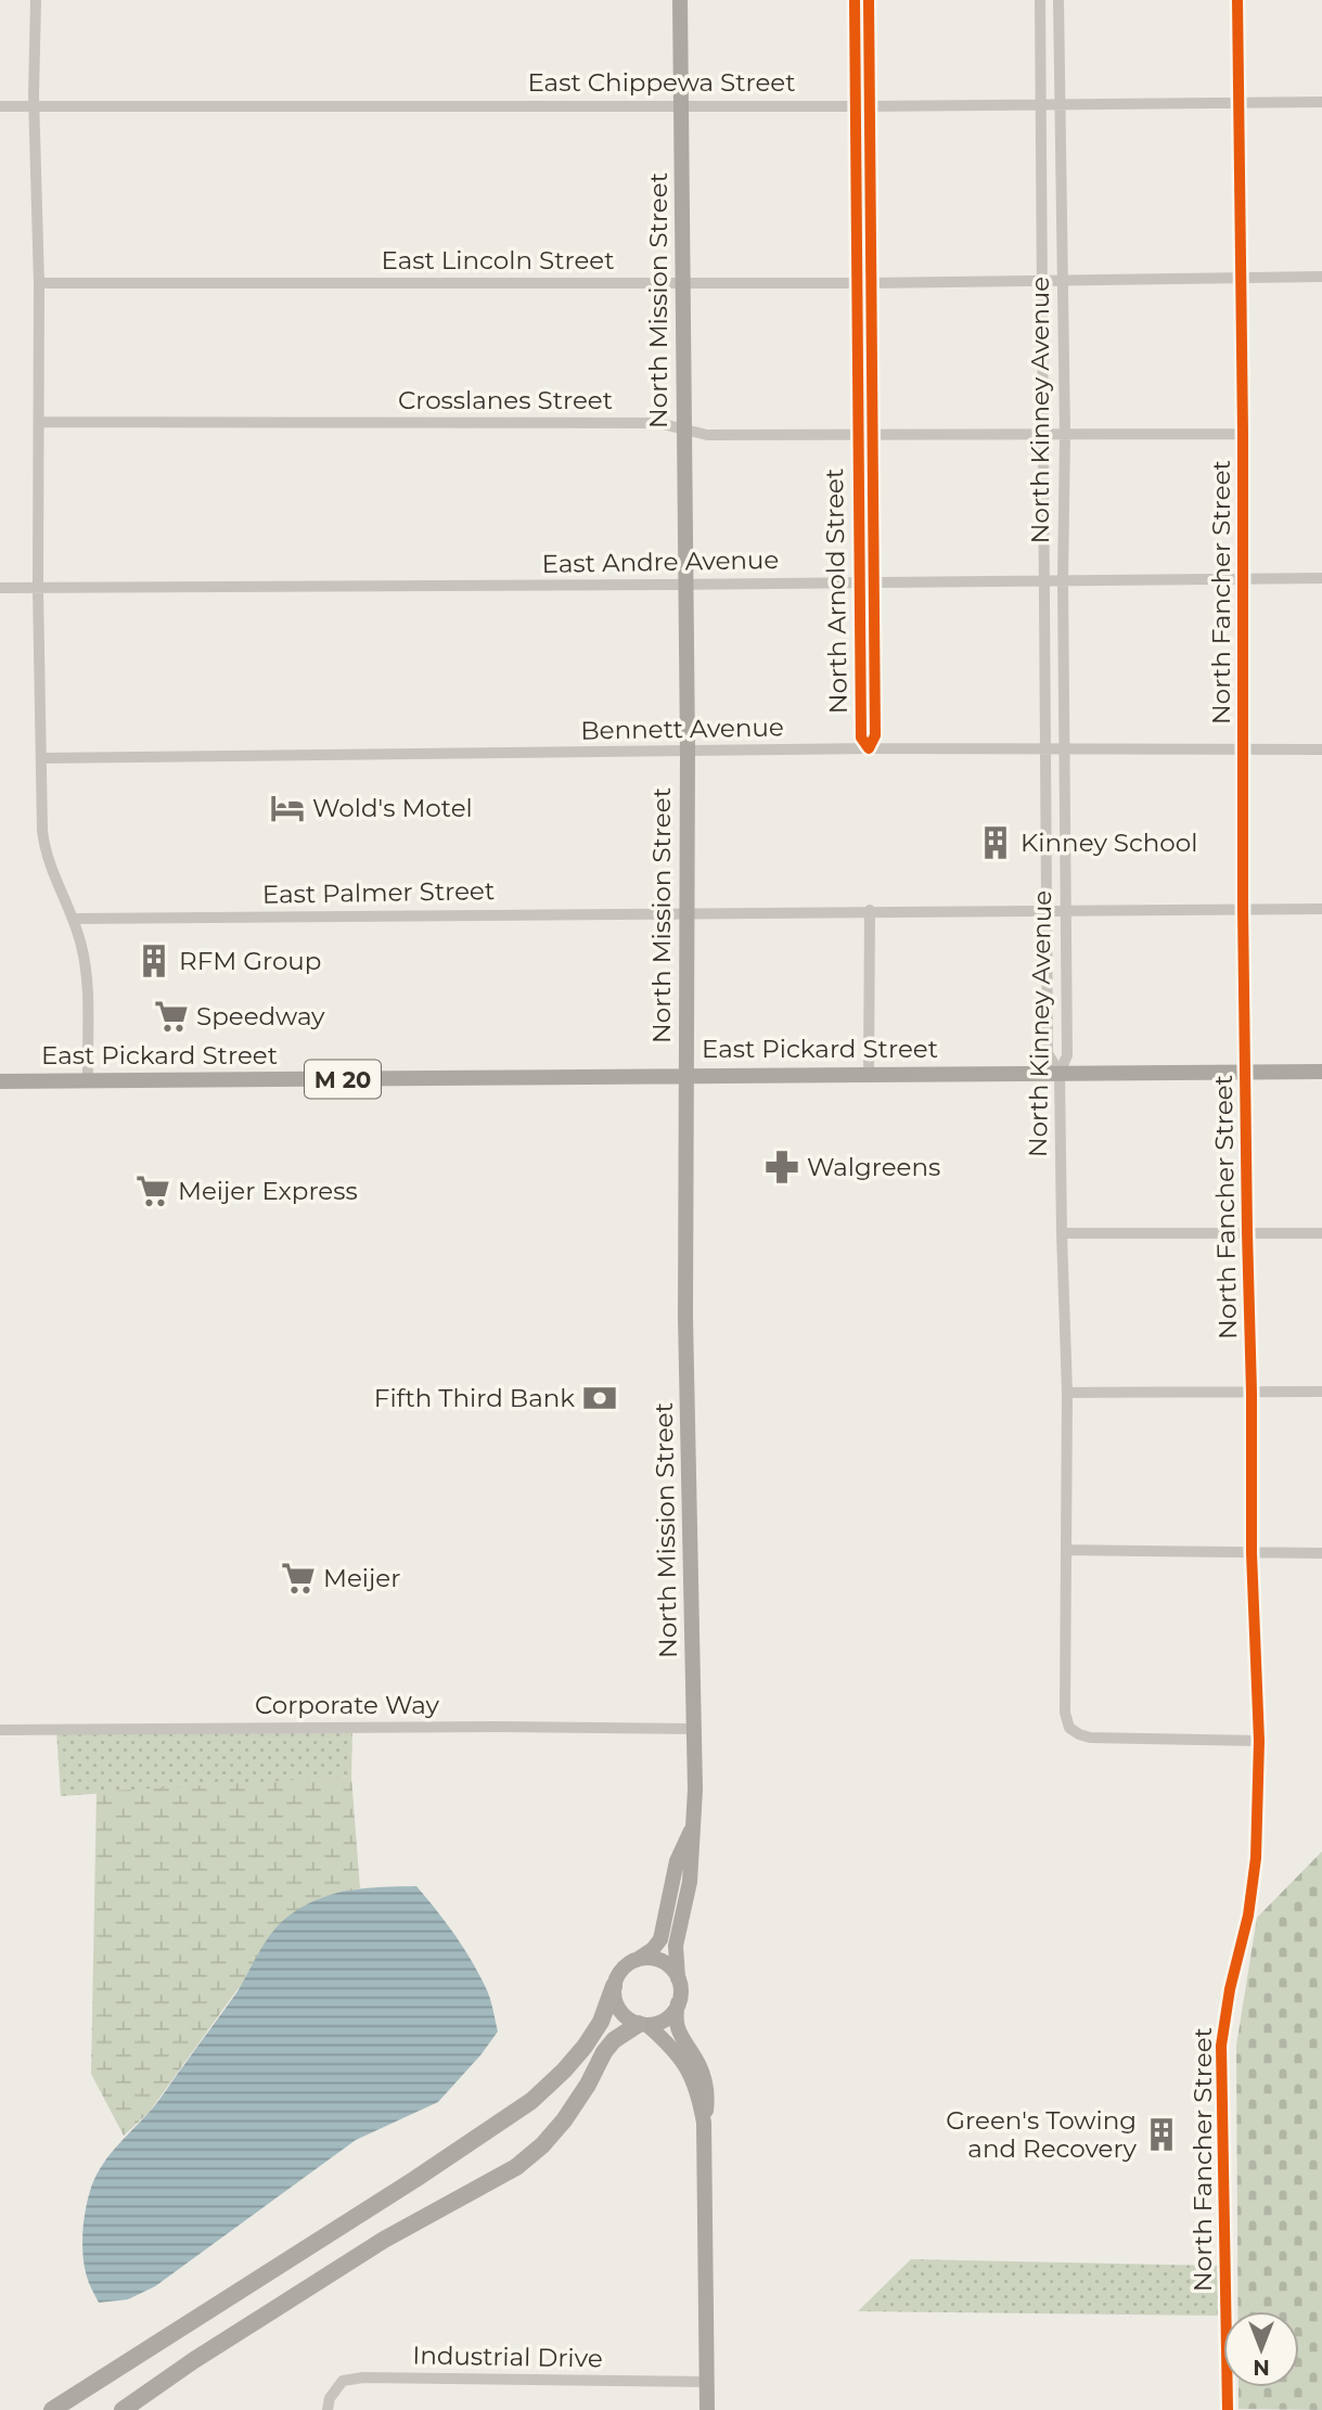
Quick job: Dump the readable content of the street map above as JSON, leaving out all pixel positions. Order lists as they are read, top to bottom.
{
  "streets": {
    "main road": ["North Mission Street", "East Pickard Street", "M 20"],
    "street": [
      "East Chippewa Street",
      "East Lincoln Street",
      "Crosslanes Street",
      "North Kinney Avenue",
      "East Andre Avenue",
      "North Arnold Street",
      "North Fancher Street",
      "Bennett Avenue",
      "East Palmer Street",
      "Corporate Way",
      "Industrial Drive"
    ]
  },
  "crossings": [
    ["East Chippewa Street", "North Mission Street"],
    ["East Chippewa Street", "North Kinney Avenue"],
    ["East Chippewa Street", "North Arnold Street"],
    ["East Chippewa Street", "North Fancher Street"],
    ["East Lincoln Street", "North Mission Street"],
    ["East Lincoln Street", "North Kinney Avenue"],
    ["East Lincoln Street", "North Arnold Street"],
    ["East Lincoln Street", "North Fancher Street"],
    ["North Mission Street", "Crosslanes Street"],
    ["North Mission Street", "East Andre Avenue"],
    ["North Mission Street", "Bennett Avenue"],
    ["North Mission Street", "East Palmer Street"],
    ["North Mission Street", "East Pickard Street"],
    ["North Mission Street", "Corporate Way"],
    ["North Mission Street", "Industrial Drive"],
    ["Crosslanes Street", "North Kinney Avenue"],
    ["Crosslanes Street", "North Arnold Street"],
    ["Crosslanes Street", "North Fancher Street"],
    ["North Kinney Avenue", "East Andre Avenue"],
    ["North Kinney Avenue", "North Fancher Street"],
    ["North Kinney Avenue", "Bennett Avenue"],
    ["North Kinney Avenue", "East Palmer Street"],
    ["North Kinney Avenue", "East Pickard Street"],
    ["East Andre Avenue", "North Arnold Street"],
    ["East Andre Avenue", "North Fancher Street"],
    ["North Arnold Street", "Bennett Avenue"],
    ["North Fancher Street", "Bennett Avenue"],
    ["North Fancher Street", "East Palmer Street"],
    ["North Fancher Street", "East Pickard Street"]
  ],
  "places": {
    "hotel": ["Wold's Motel"],
    "building": ["Kinney School", "RFM Group", "Green's Towing and Recovery"],
    "supermarket": ["Speedway", "Meijer Express", "Meijer"],
    "pharmacy": ["Walgreens"],
    "bank": ["Fifth Third Bank"]
  },
  "north": "bottom"
}
